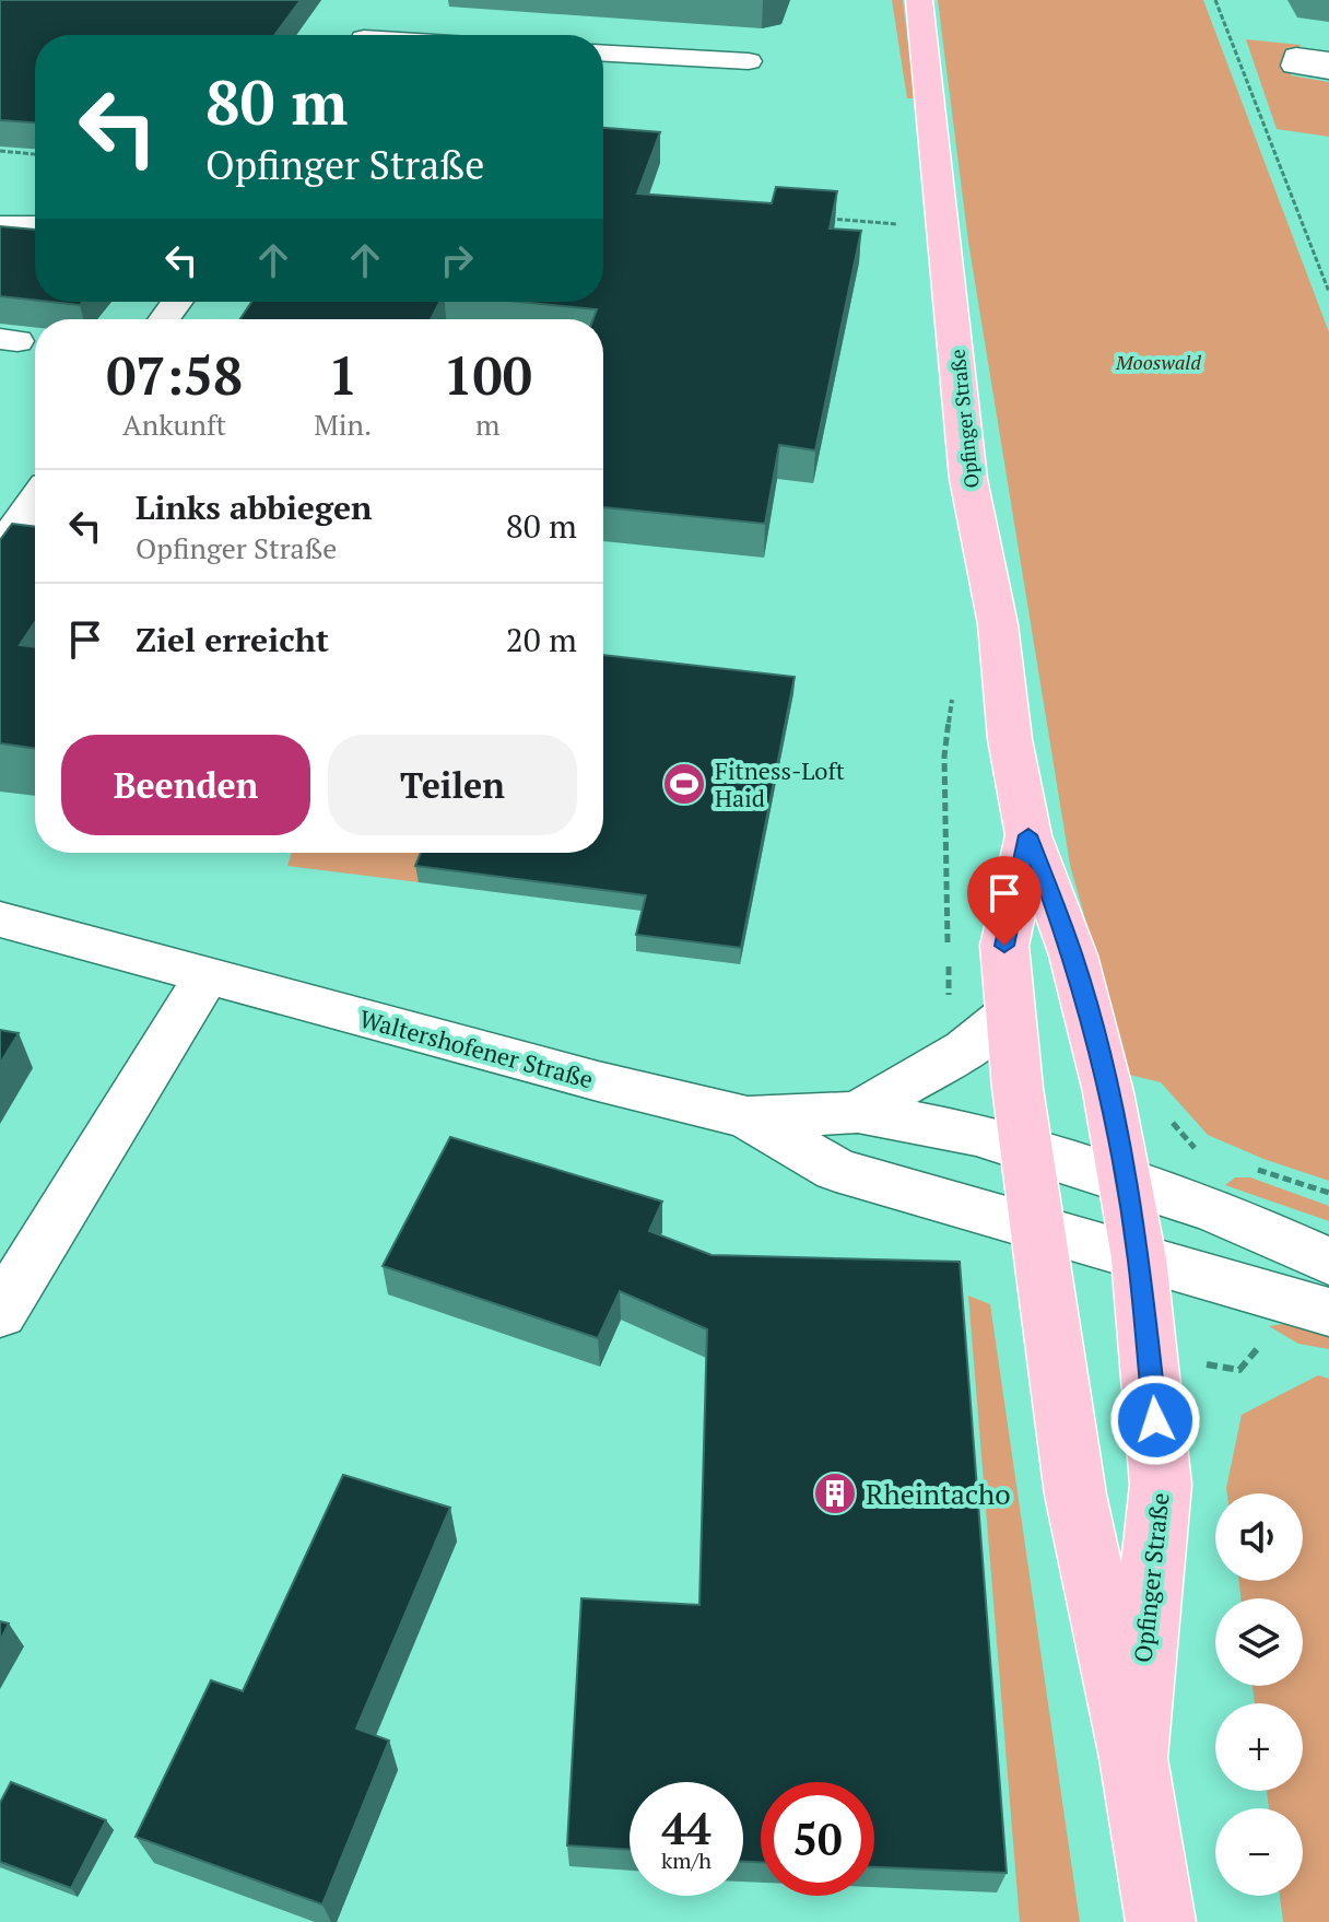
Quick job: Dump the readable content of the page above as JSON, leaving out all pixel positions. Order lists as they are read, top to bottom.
{
  "streets": {
    "main road": ["Opfinger Straße"],
    "street": ["Waltershofener Straße"]
  },
  "crossings": [
    ["Opfinger Straße", "Waltershofener Straße"]
  ],
  "parks": ["Mooswald"],
  "places": {
    "sports": ["Fitness-Loft Haid"],
    "building": ["Rheintacho"]
  },
  "page": {
    "turn": ["80 m", "Opfinger Straße"],
    "eta": [
      "07:58",
      "Ankunft",
      "1",
      "Min.",
      "100",
      "m"
    ],
    "list": [
      {
        "name": "Links abbiegen",
        "note": "Opfinger Straße",
        "value": "80 m"
      },
      {
        "name": "Ziel erreicht",
        "value": "20 m"
      }
    ],
    "buttons": ["Beenden", "Teilen"],
    "map_buttons": ["+", "−"],
    "speed": "44 km/h",
    "limit": "50"
  }
}
